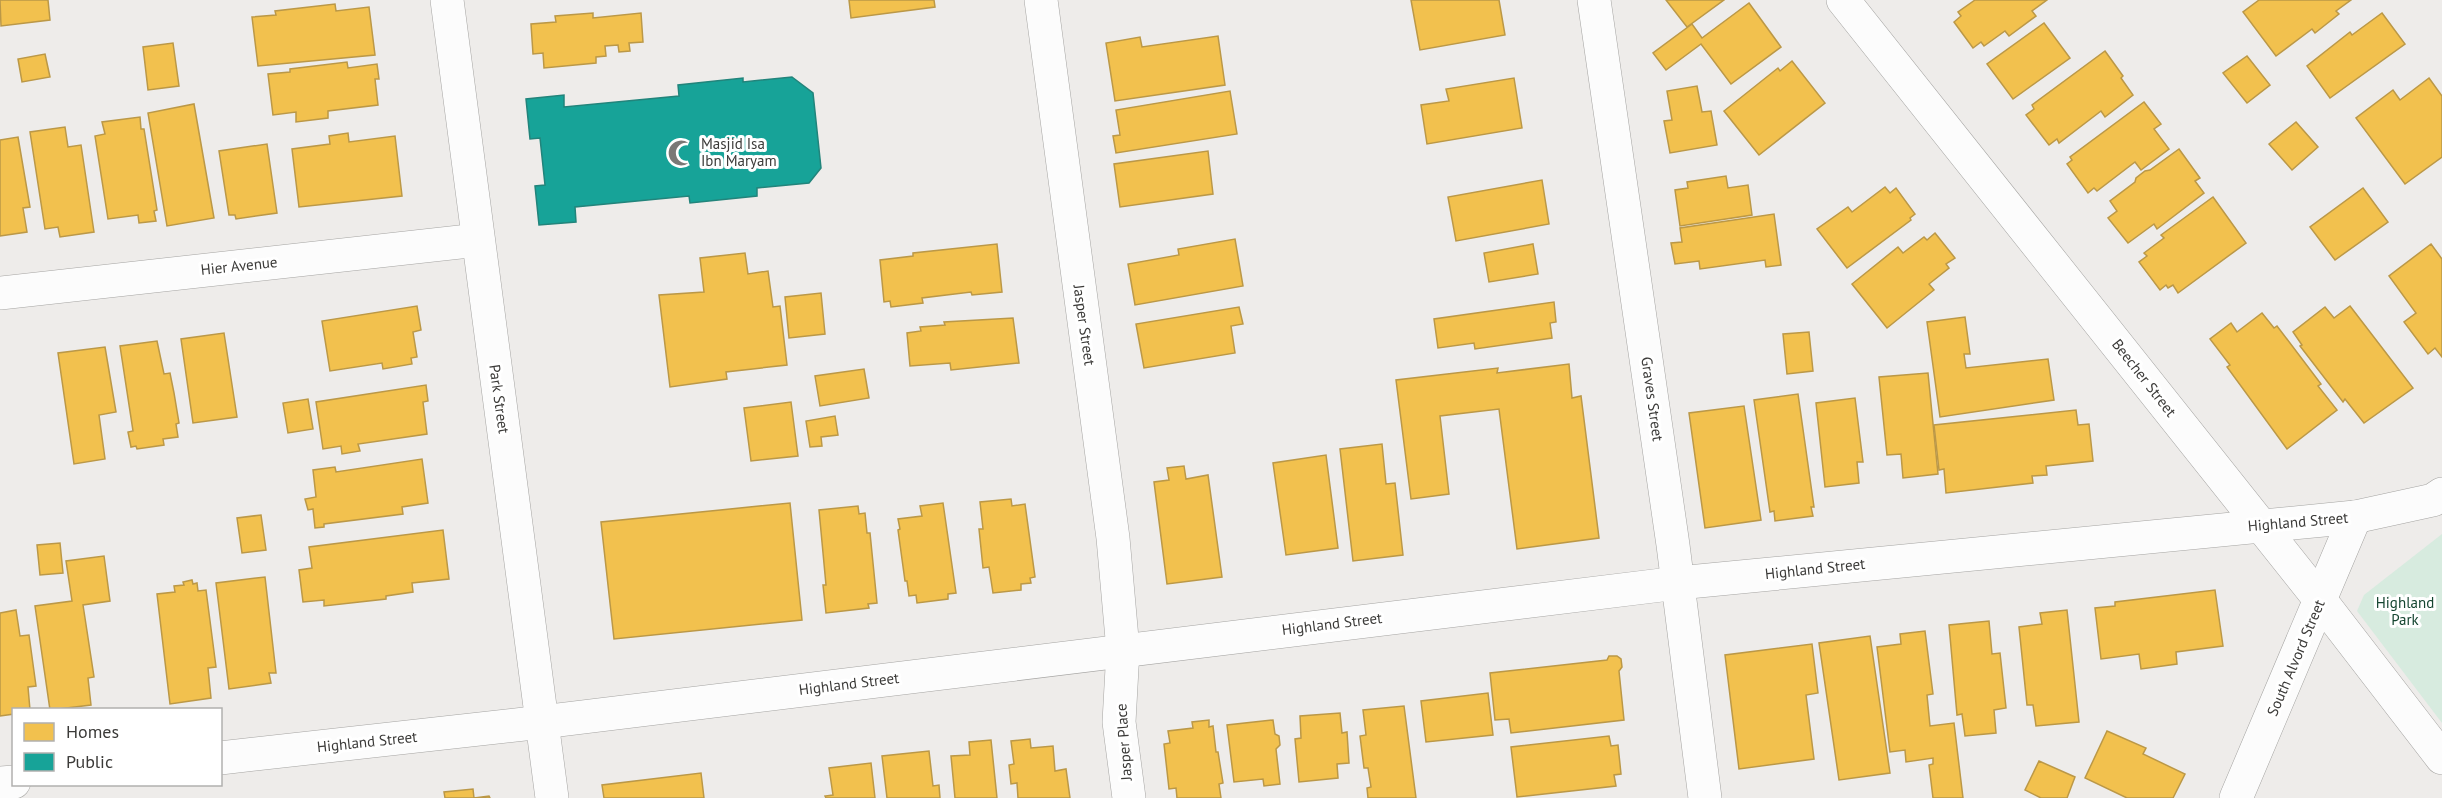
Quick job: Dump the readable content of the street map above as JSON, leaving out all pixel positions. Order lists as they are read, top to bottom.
{
  "streets": {
    "street": [
      "Hier Avenue",
      "Jasper Street",
      "Beecher Street",
      "Park Street",
      "Graves Street",
      "Highland Street",
      "South Alvord Street",
      "Jasper Place"
    ]
  },
  "crossings": [
    ["Hier Avenue", "Park Street"],
    ["Jasper Street", "Highland Street"],
    ["Jasper Street", "Jasper Place"],
    ["Beecher Street", "Highland Street"],
    ["Beecher Street", "South Alvord Street"],
    ["Park Street", "Highland Street"],
    ["Graves Street", "Highland Street"],
    ["Highland Street", "South Alvord Street"],
    ["Highland Street", "Jasper Place"]
  ],
  "parks": ["Highland Park"],
  "places": {
    "mosque": ["Masjid Isa Ibn Maryam"]
  },
  "legend": ["Homes", "Public"]
}
